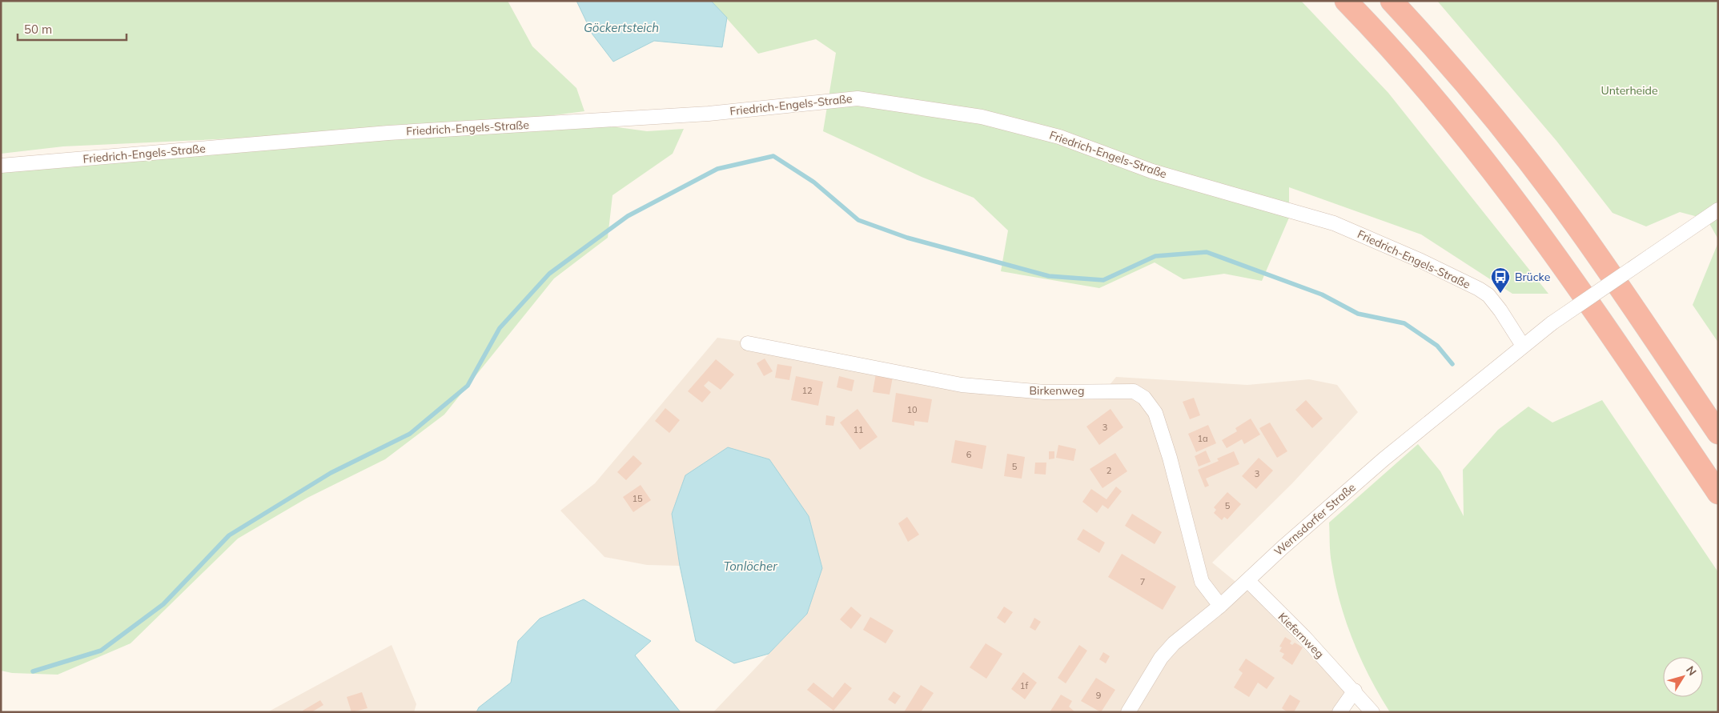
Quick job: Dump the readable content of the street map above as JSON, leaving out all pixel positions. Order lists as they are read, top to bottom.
{
  "streets": {
    "street": [
      "Friedrich-Engels-Straße",
      "Birkenweg",
      "Wernsdorfer Straße",
      "Kiefernweg"
    ]
  },
  "crossings": [
    ["Friedrich-Engels-Straße", "Wernsdorfer Straße"],
    ["Birkenweg", "Wernsdorfer Straße"],
    ["Wernsdorfer Straße", "Kiefernweg"]
  ],
  "water": ["Göckertsteich", "Tonlöcher"],
  "parks": ["Unterheide"],
  "places": {
    "bus stop": ["Brücke"]
  },
  "house_numbers": [
    "12",
    "10",
    "3",
    "11",
    "1a",
    "6",
    "5",
    "2",
    "3",
    "15",
    "5",
    "7",
    "1f",
    "9"
  ],
  "scale_bar": "50 m",
  "north": "top right"
}
